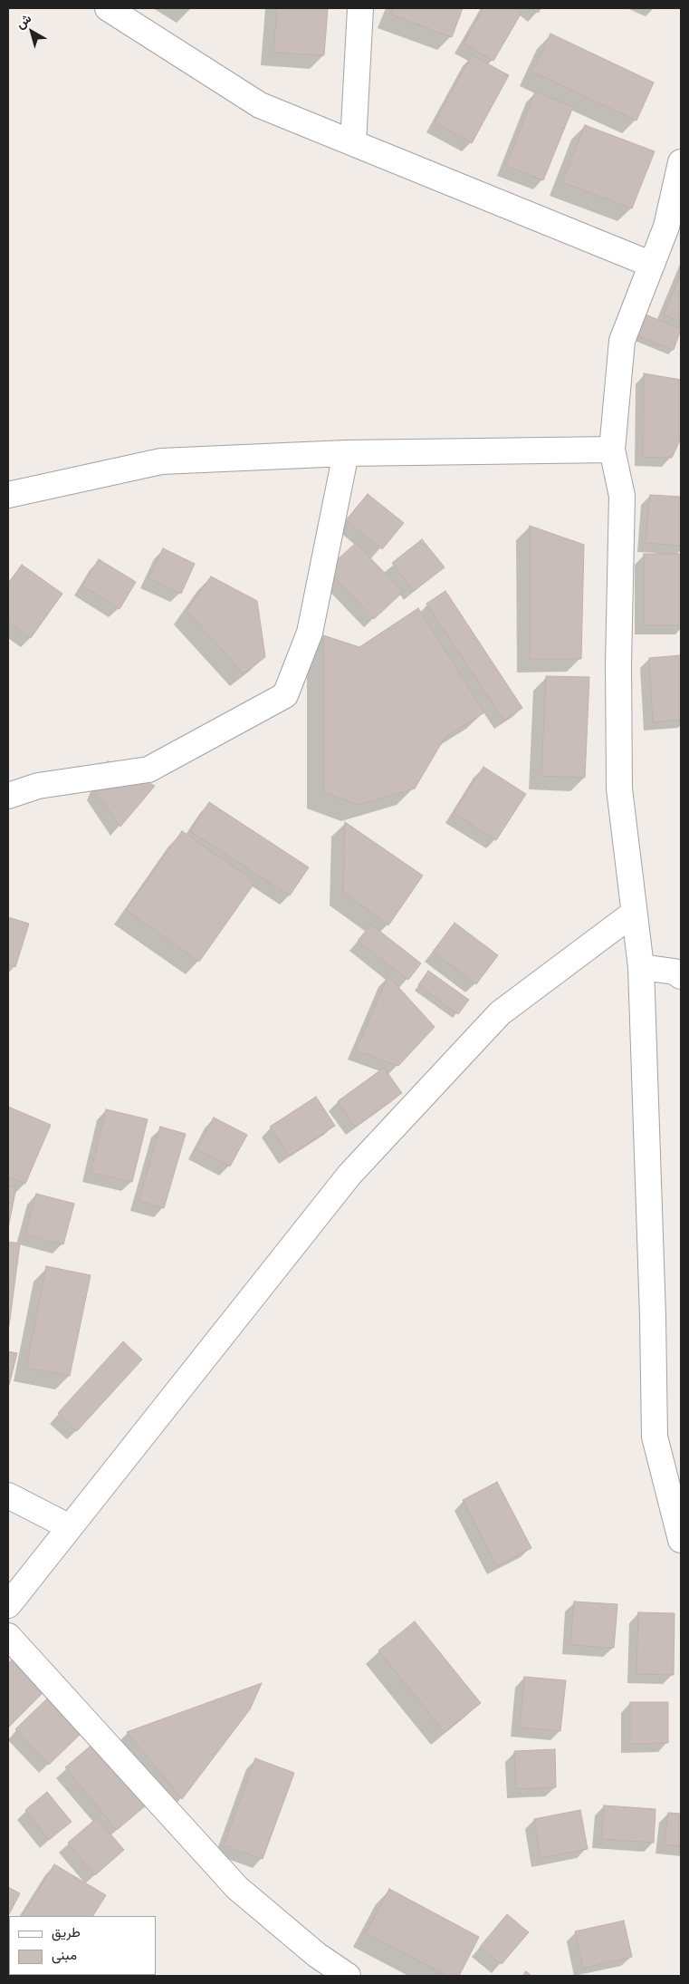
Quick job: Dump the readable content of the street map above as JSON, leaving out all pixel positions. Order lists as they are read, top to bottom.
{
  "legend": ["طريق", "مبنى"],
  "north": "top left"
}
